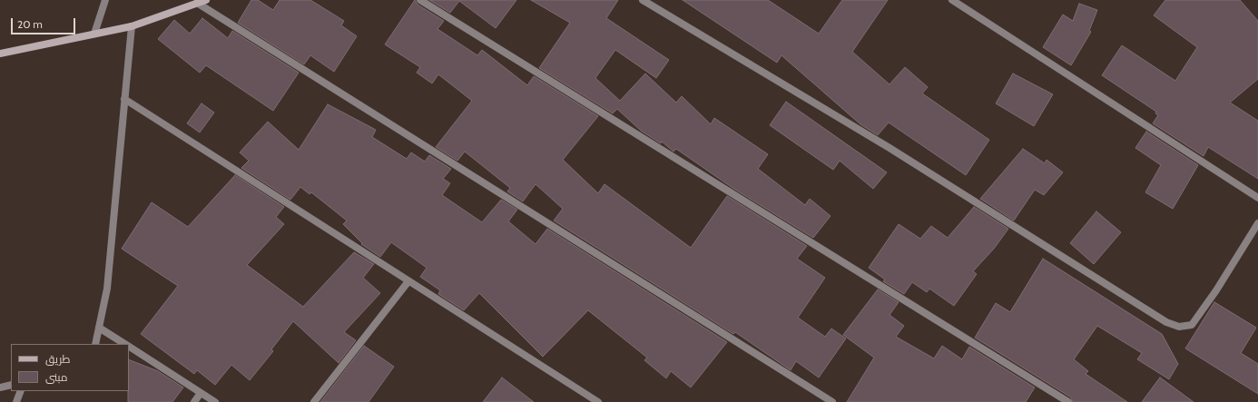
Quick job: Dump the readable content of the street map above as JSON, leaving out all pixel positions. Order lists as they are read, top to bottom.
{
  "legend": ["طريق", "مبنى"],
  "scale_bar": "20 m"
}
